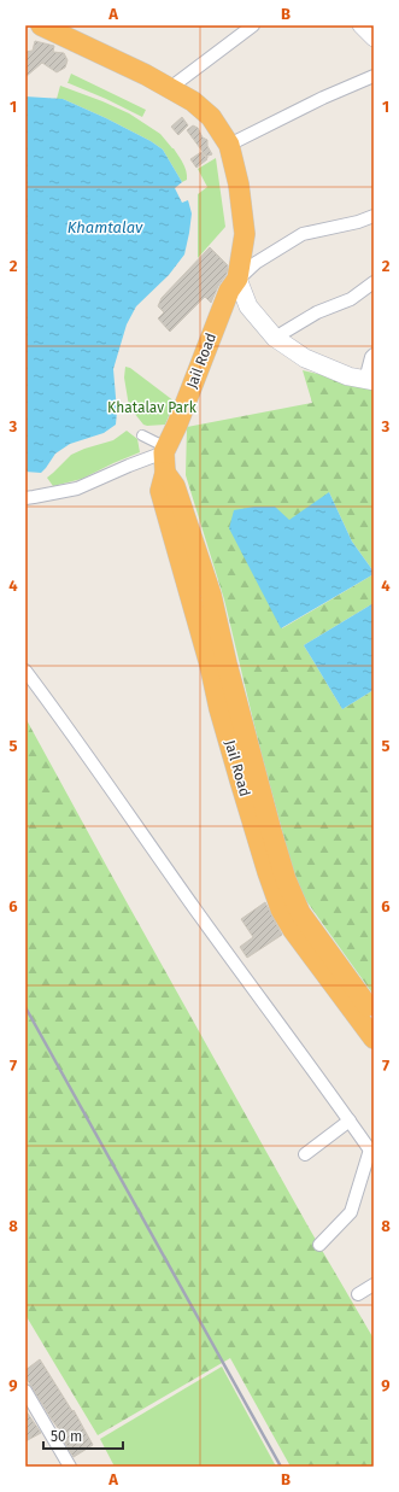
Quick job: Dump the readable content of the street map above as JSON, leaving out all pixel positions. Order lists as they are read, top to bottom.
{
  "streets": {
    "highway": ["Jail Road"]
  },
  "water": ["Khamtalav"],
  "parks": ["Khatalav Park"],
  "scale_bar": "50 m",
  "grid": {
    "columns": ["A", "B"],
    "rows": [
      "1",
      "2",
      "3",
      "4",
      "5",
      "6",
      "7",
      "8",
      "9"
    ]
  }
}
